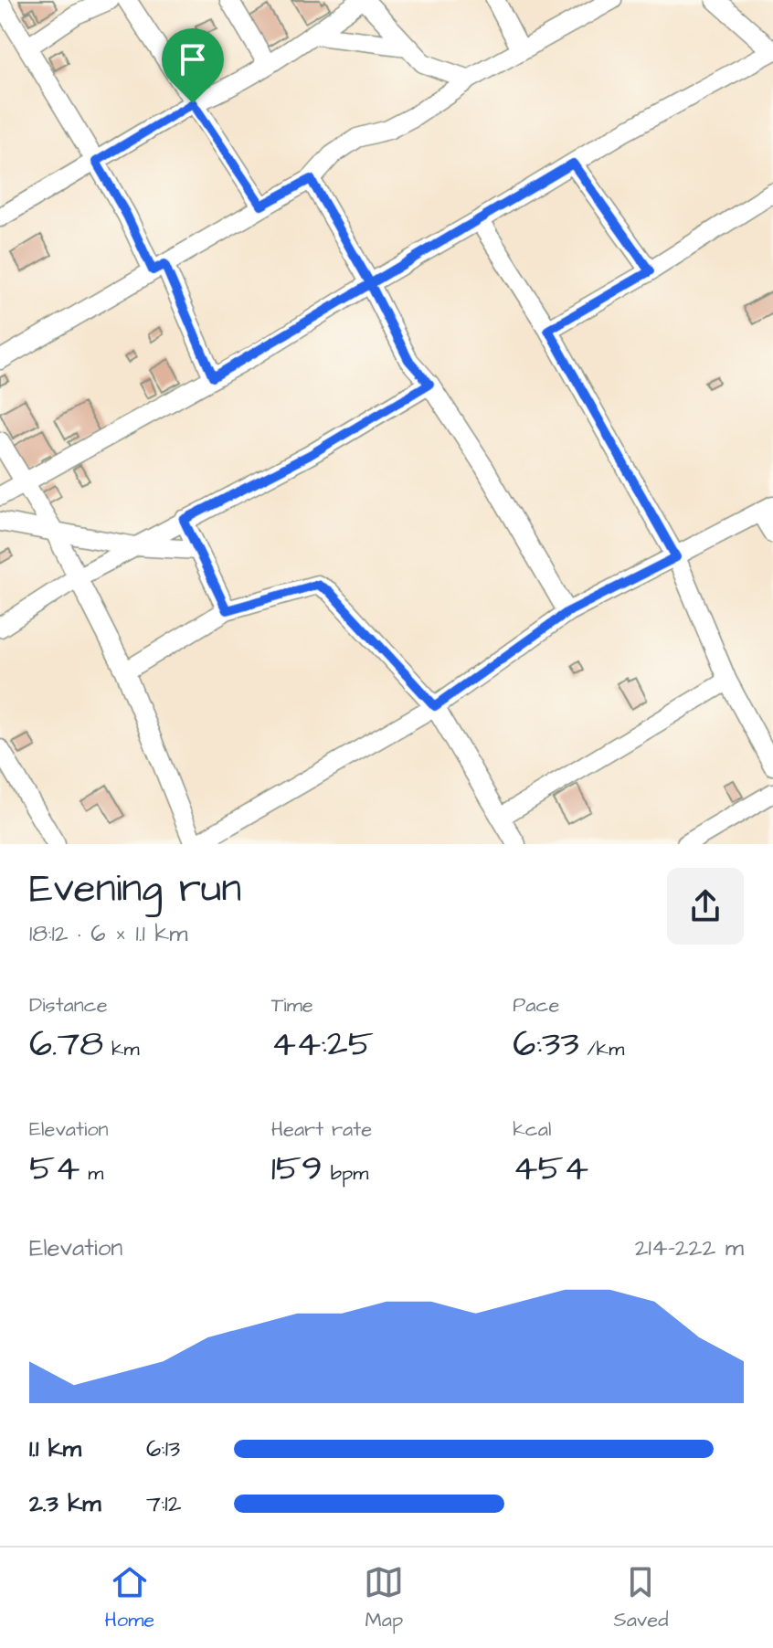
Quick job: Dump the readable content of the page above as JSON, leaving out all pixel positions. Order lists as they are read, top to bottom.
{
  "page": {
    "heading": ["Evening run", "18:12 · 6 × 1.1 km"],
    "stats": [
      ["Distance", "6.78 km"],
      ["Time", "44:25"],
      ["Pace", "6:33 /km"],
      ["Elevation", "54 m"],
      ["Heart rate", "159 bpm"],
      ["kcal", "454"]
    ],
    "chart": ["Elevation", "214–222 m"],
    "list": [
      {
        "name": "1.1 km",
        "note": "6:13"
      },
      {
        "name": "2.3 km",
        "note": "7:12"
      }
    ],
    "tabs": ["Home", "Map", "Saved"]
  }
}
